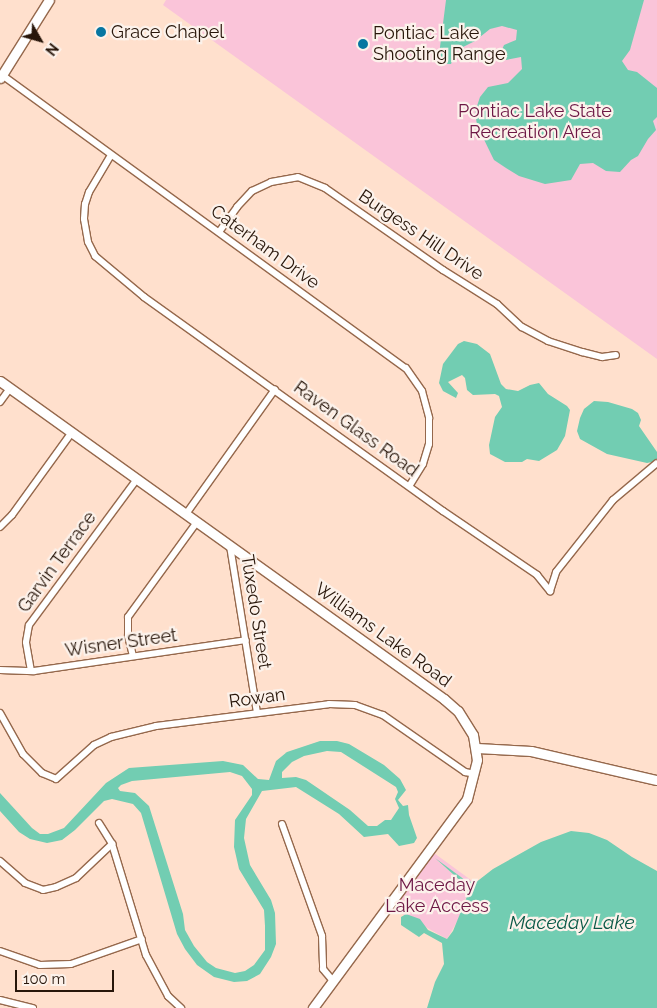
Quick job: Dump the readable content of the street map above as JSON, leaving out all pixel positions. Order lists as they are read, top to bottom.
{
  "streets": {
    "main road": ["Williams Lake Road"],
    "street": [
      "Burgess Hill Drive",
      "Caterham Drive",
      "Raven Glass Road",
      "Garvin Terrace",
      "Tuxedo Street",
      "Wisner Street",
      "Rowan"
    ]
  },
  "crossings": [
    ["Burgess Hill Drive", "Caterham Drive"],
    ["Caterham Drive", "Raven Glass Road"],
    ["Garvin Terrace", "Williams Lake Road"],
    ["Garvin Terrace", "Wisner Street"],
    ["Tuxedo Street", "Williams Lake Road"],
    ["Tuxedo Street", "Wisner Street"],
    ["Tuxedo Street", "Rowan"],
    ["Williams Lake Road", "Rowan"]
  ],
  "water": ["Maceday Lake"],
  "parks": ["Pontiac Lake State Recreation Area", "Maceday Lake Access"],
  "places": ["Grace Chapel", "Pontiac Lake Shooting Range"],
  "scale_bar": "100 m",
  "north": "bottom right"
}
